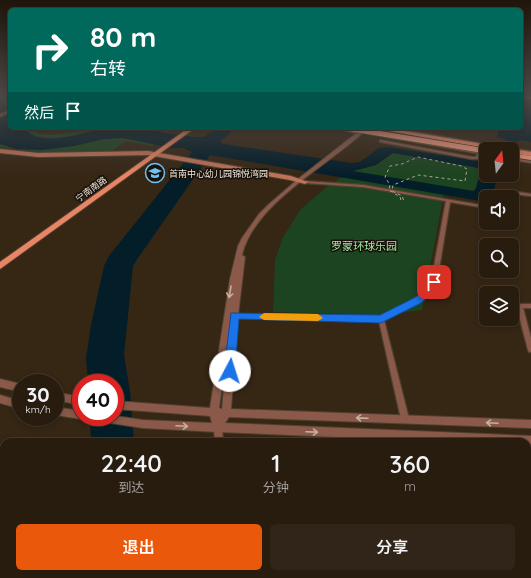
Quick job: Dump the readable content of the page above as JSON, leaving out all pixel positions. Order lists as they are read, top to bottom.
{
  "streets": {
    "main road": ["宁南南路"]
  },
  "parks": ["罗蒙环球乐园"],
  "places": {
    "school or university": ["首南中心幼儿园锦悦湾园"]
  },
  "north": "top",
  "page": {
    "turn": ["80 m", "右转"],
    "then": "然后",
    "speed": "30 km/h",
    "limit": "40",
    "eta": [
      "22:40",
      "到达",
      "1",
      "分钟",
      "360",
      "m"
    ],
    "buttons": ["退出", "分享"]
  }
}
